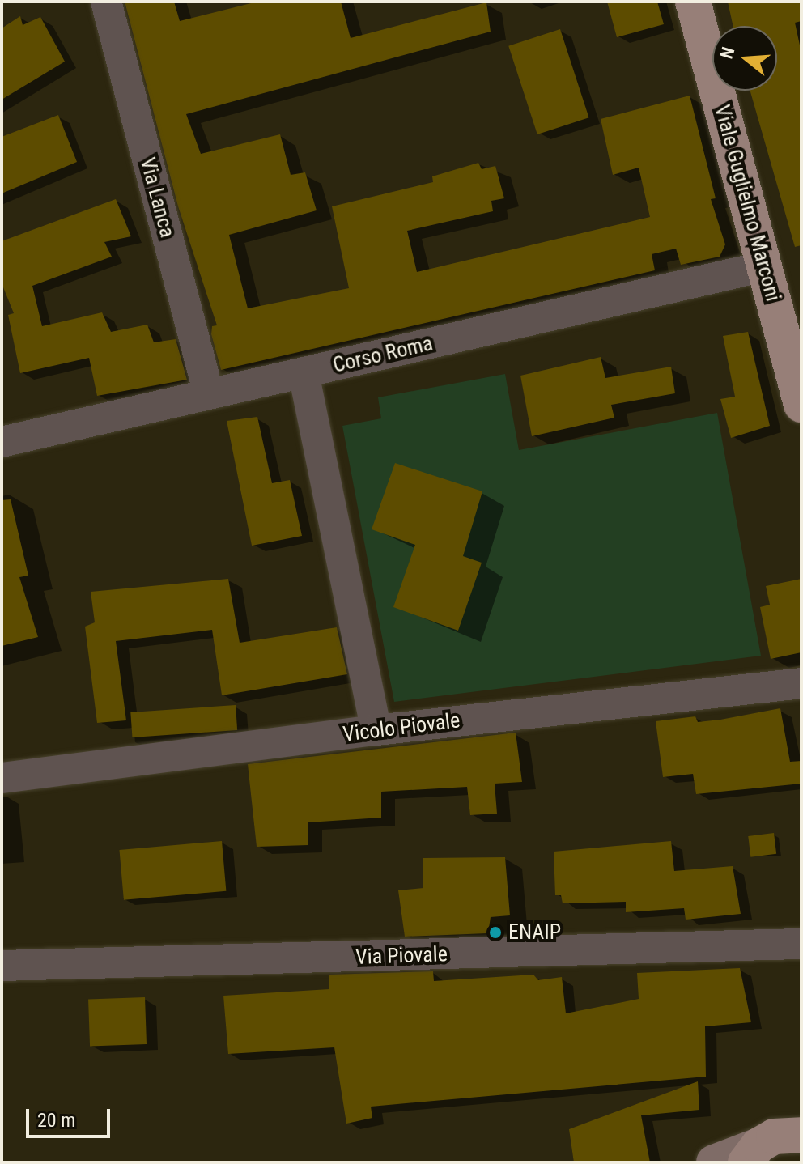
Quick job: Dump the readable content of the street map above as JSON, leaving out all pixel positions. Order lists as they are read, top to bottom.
{
  "streets": {
    "main road": ["Viale Guglielmo Marconi"],
    "street": [
      "Via Lanca",
      "Corso Roma",
      "Vicolo Piovale",
      "Via Piovale"
    ]
  },
  "crossings": [
    ["Via Lanca", "Corso Roma"],
    ["Viale Guglielmo Marconi", "Corso Roma"]
  ],
  "places": ["ENAIP"],
  "scale_bar": "20 m",
  "north": "left"
}
